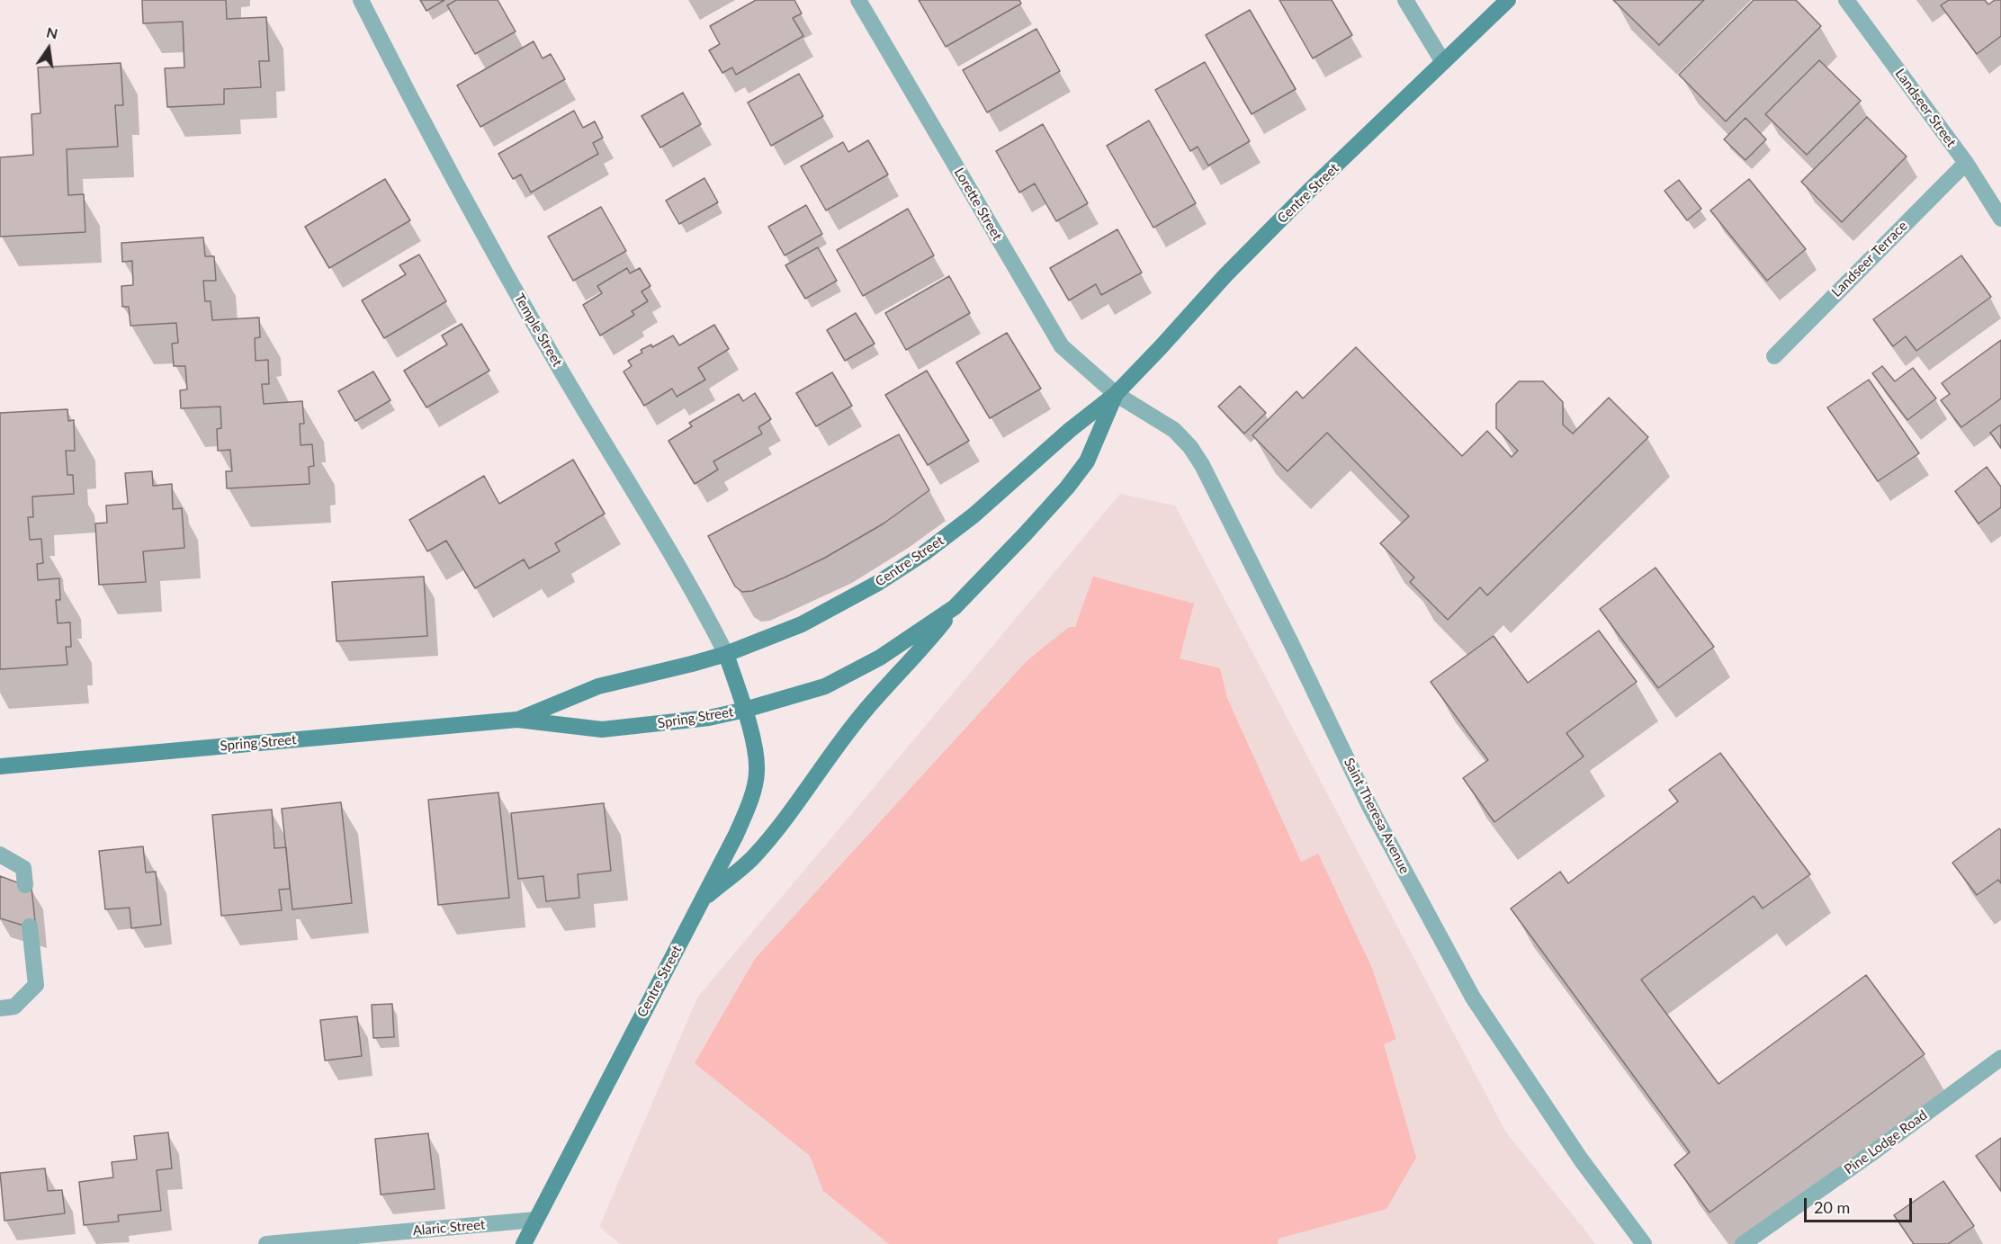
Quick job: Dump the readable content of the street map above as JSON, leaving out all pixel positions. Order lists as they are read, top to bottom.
{
  "streets": {
    "main road": ["Centre Street", "Spring Street"],
    "street": [
      "Landseer Street",
      "Lorette Street",
      "Landseer Terrace",
      "Temple Street",
      "Saint Theresa Avenue",
      "Pine Lodge Road",
      "Alaric Street"
    ]
  },
  "crossings": [
    ["Landseer Street", "Landseer Terrace"],
    ["Centre Street", "Lorette Street"],
    ["Centre Street", "Temple Street"],
    ["Centre Street", "Spring Street"],
    ["Centre Street", "Saint Theresa Avenue"],
    ["Centre Street", "Alaric Street"],
    ["Lorette Street", "Saint Theresa Avenue"],
    ["Temple Street", "Spring Street"]
  ],
  "scale_bar": "20 m",
  "north": "top"
}
